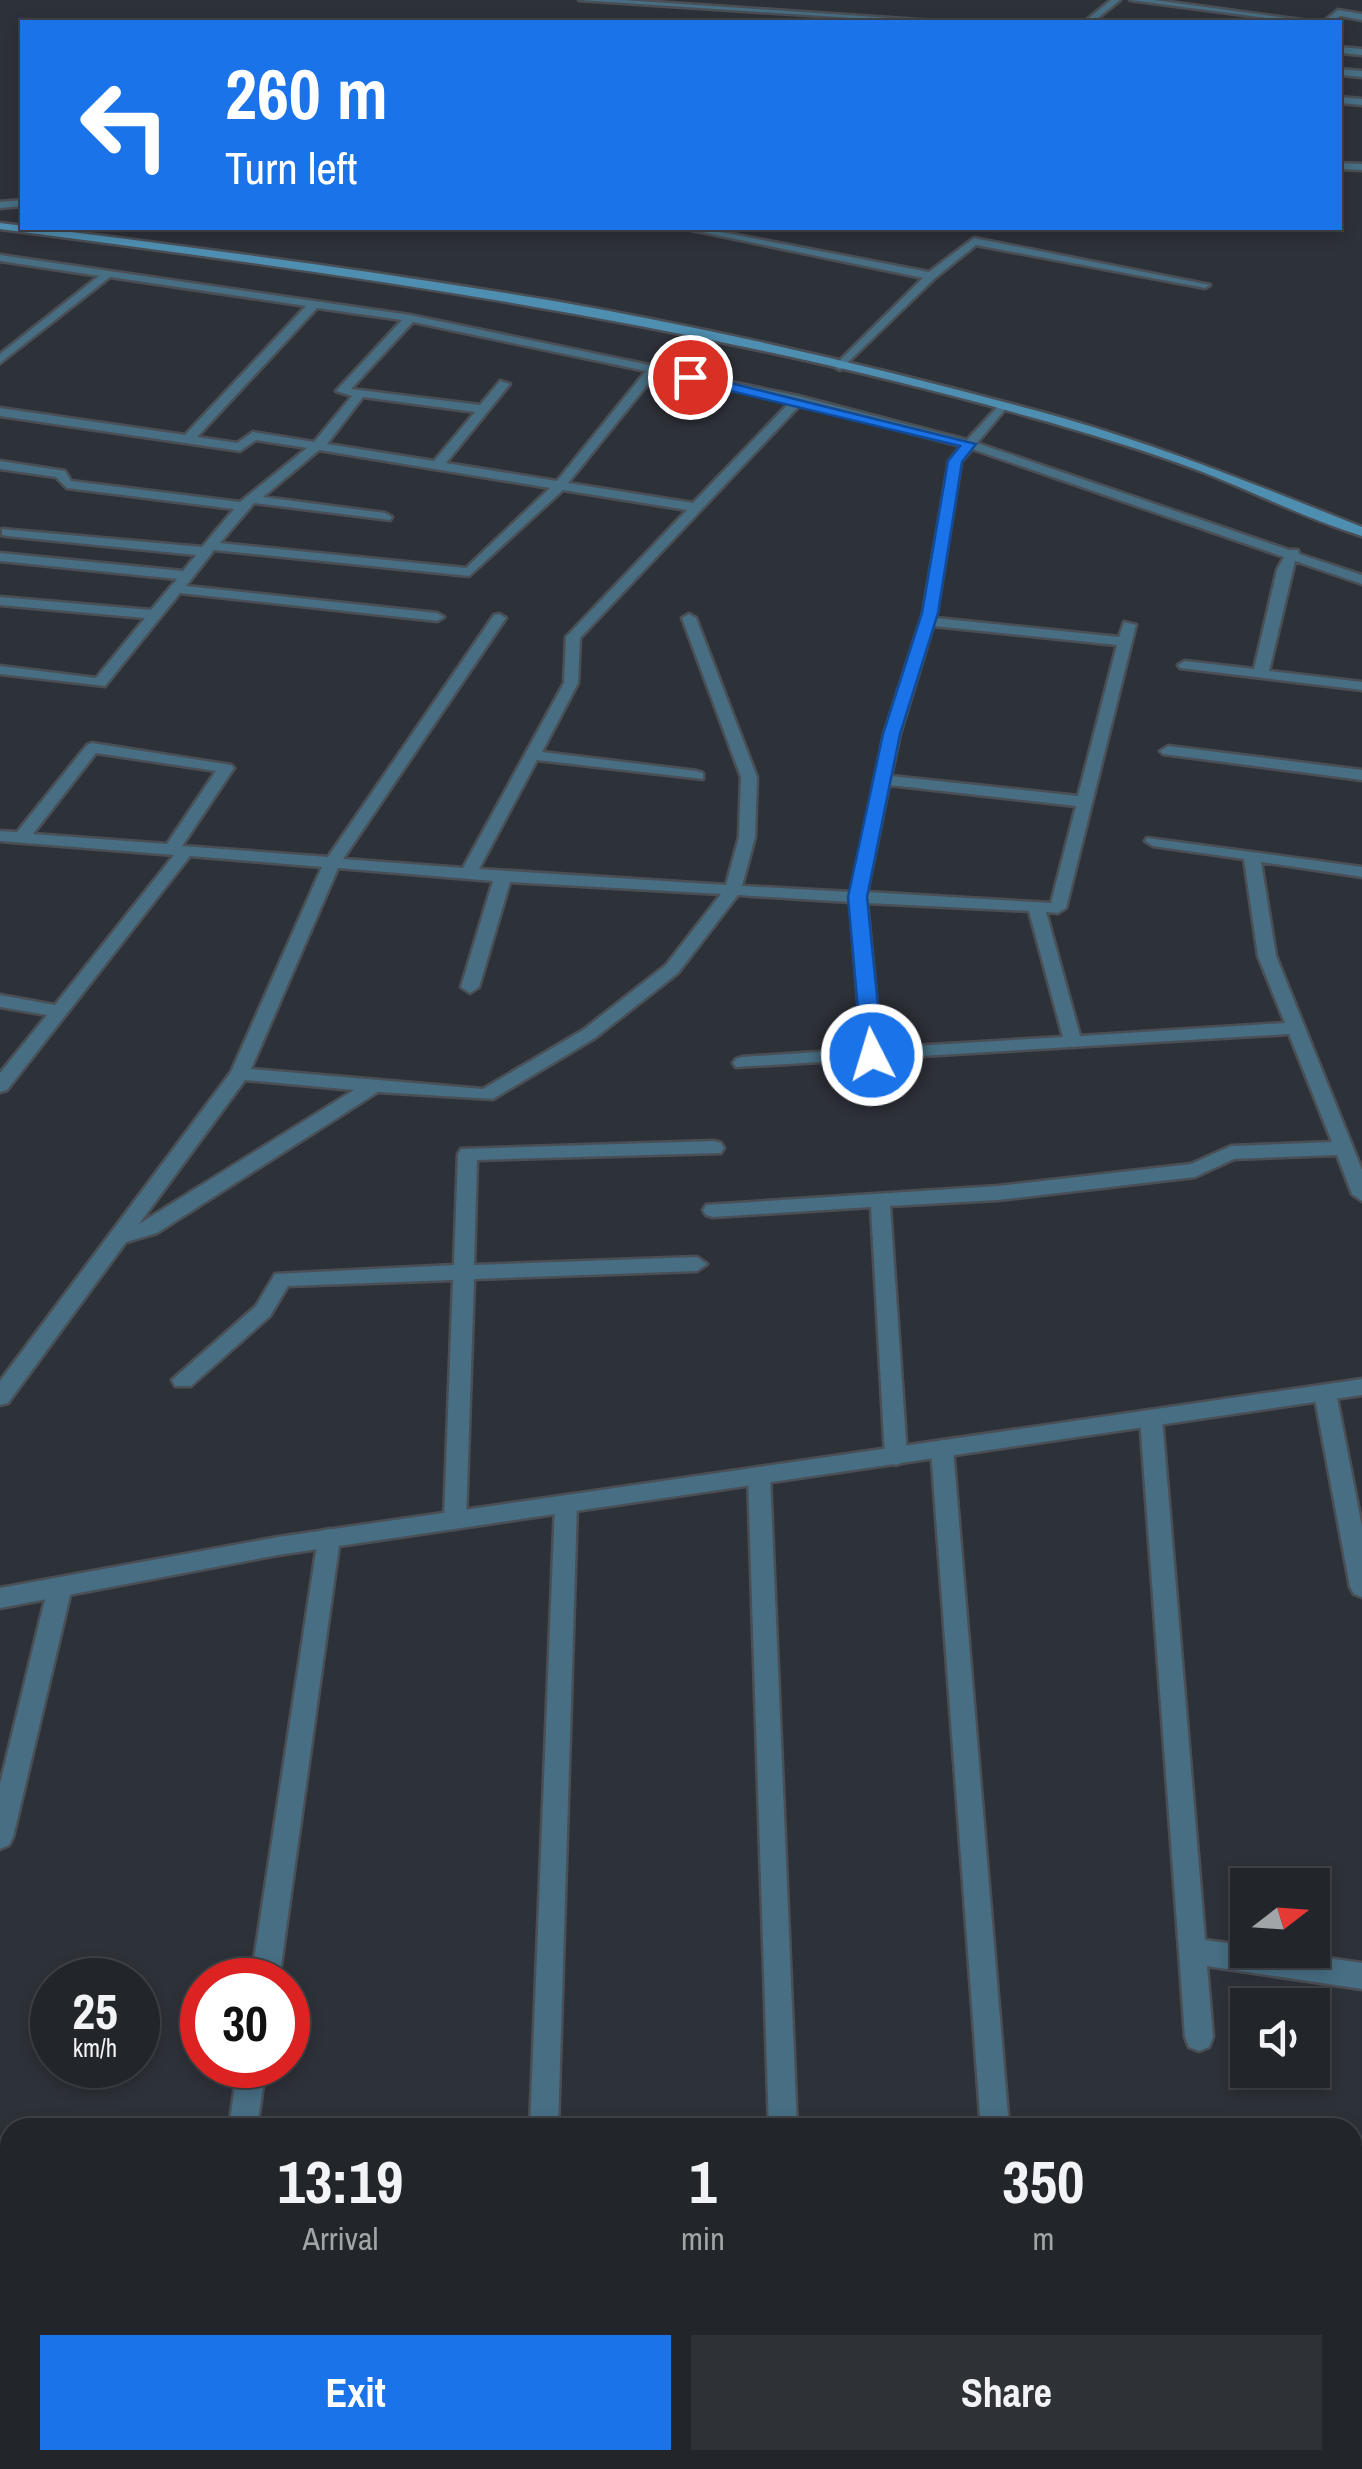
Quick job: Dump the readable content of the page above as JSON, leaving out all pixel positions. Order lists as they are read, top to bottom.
{
  "north": "right",
  "page": {
    "turn": ["260 m", "Turn left"],
    "speed": "25 km/h",
    "limit": "30",
    "eta": [
      "13:19",
      "Arrival",
      "1",
      "min",
      "350",
      "m"
    ],
    "buttons": ["Exit", "Share"]
  }
}
